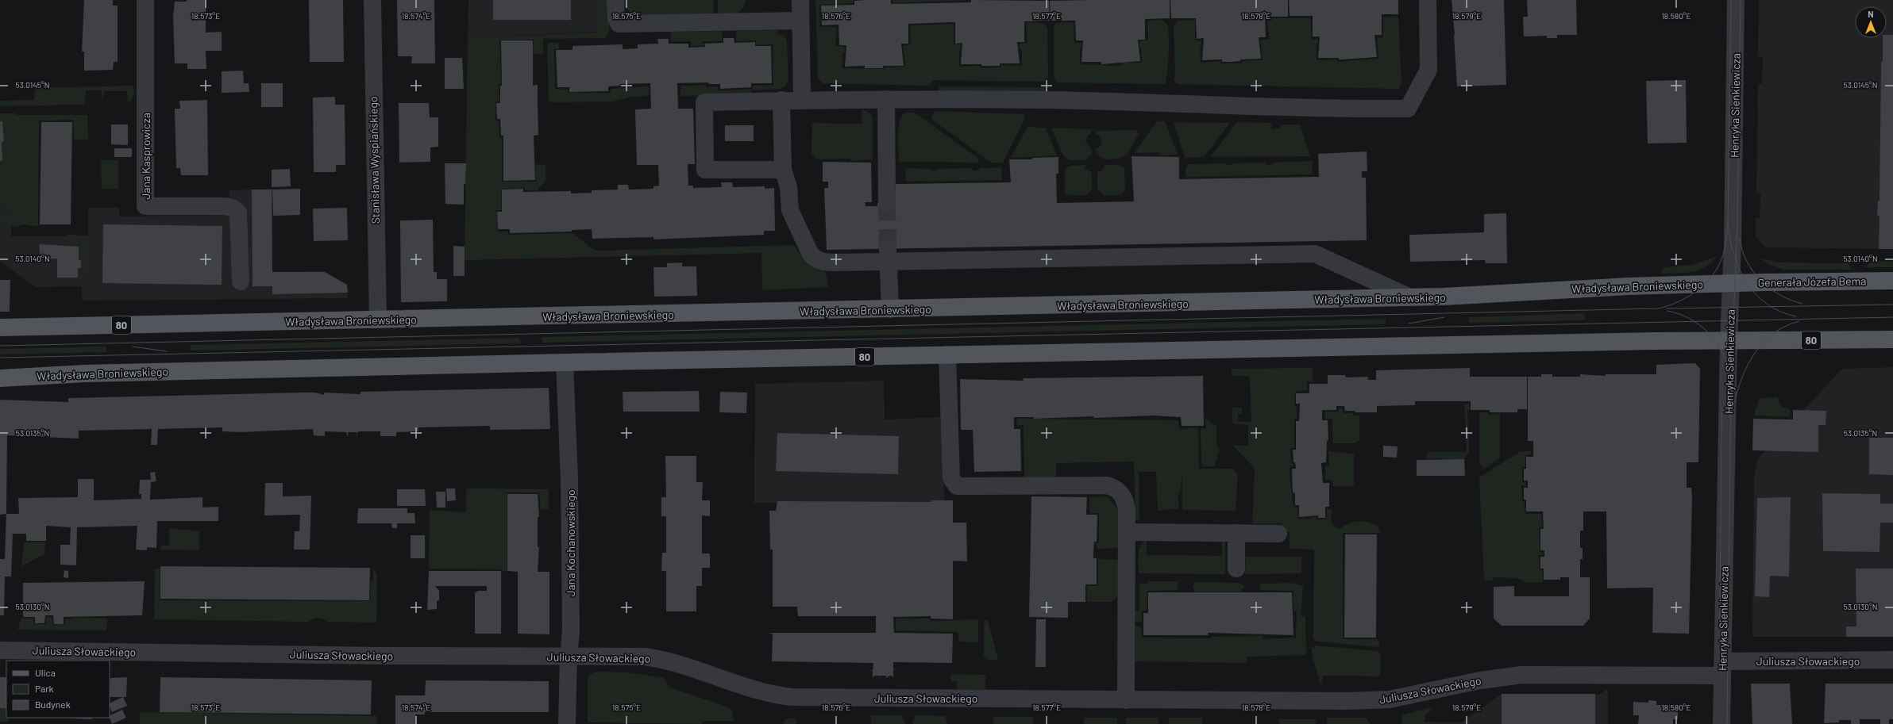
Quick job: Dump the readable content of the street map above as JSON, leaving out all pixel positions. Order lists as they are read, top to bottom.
{
  "streets": {
    "main road": ["Generała Józefa Bema", "Władysława Broniewskiego", "80"],
    "street": [
      "Henryka Sienkiewicza",
      "Jana Kasprowicza",
      "Stanisława Wyspiańskiego",
      "Jana Kochanowskiego",
      "Juliusza Słowackiego"
    ]
  },
  "crossings": [
    ["Henryka Sienkiewicza", "Generała Józefa Bema"],
    ["Henryka Sienkiewicza", "Władysława Broniewskiego"],
    ["Henryka Sienkiewicza", "80"],
    ["Henryka Sienkiewicza", "Juliusza Słowackiego"],
    ["Stanisława Wyspiańskiego", "Władysława Broniewskiego"],
    ["Generała Józefa Bema", "Władysława Broniewskiego"],
    ["Władysława Broniewskiego", "80"],
    ["Władysława Broniewskiego", "Jana Kochanowskiego"],
    ["Jana Kochanowskiego", "Juliusza Słowackiego"]
  ],
  "legend": ["Ulica", "Park", "Budynek"],
  "north": "top",
  "coordinates": [
    "18.573°E",
    "18.574°E",
    "18.575°E",
    "18.576°E",
    "18.577°E",
    "18.578°E",
    "18.579°E",
    "18.580°E",
    "53.0145°N",
    "53.0140°N",
    "53.0135°N",
    "53.0130°N"
  ]
}
